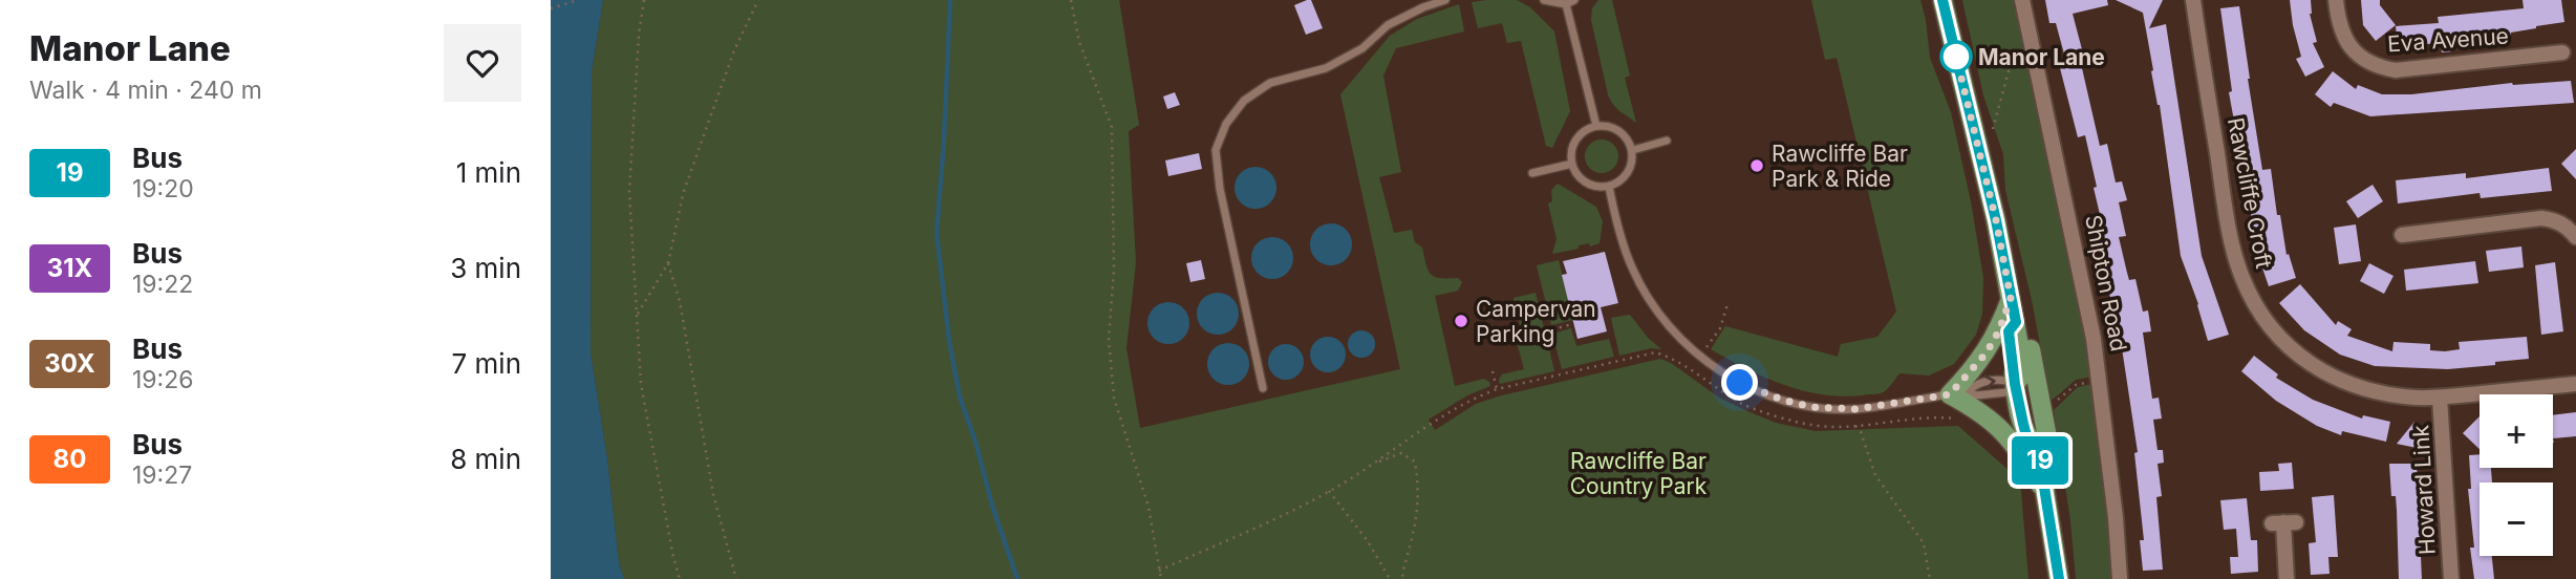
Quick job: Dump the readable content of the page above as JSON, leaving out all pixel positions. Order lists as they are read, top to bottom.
{
  "streets": {
    "street": [
      "Eva Avenue",
      "Rawcliffe Croft",
      "Shipton Road",
      "Howard Link"
    ]
  },
  "crossings": [
    ["Rawcliffe Croft", "Howard Link"]
  ],
  "parks": ["Rawcliffe Bar Country Park"],
  "places": ["Manor Lane", "Rawcliffe Bar Park & Ride", "Campervan Parking"],
  "lines": ["bus line 19"],
  "page": {
    "heading": ["Manor Lane", "Walk · 4 min · 240 m"],
    "on_map": "19",
    "list": [
      {
        "mark": "19",
        "name": "Bus",
        "note": "19:20",
        "value": "1 min"
      },
      {
        "mark": "31X",
        "name": "Bus",
        "note": "19:22",
        "value": "3 min"
      },
      {
        "mark": "30X",
        "name": "Bus",
        "note": "19:26",
        "value": "7 min"
      },
      {
        "mark": "80",
        "name": "Bus",
        "note": "19:27",
        "value": "8 min"
      }
    ],
    "map_buttons": ["+", "−"]
  }
}
